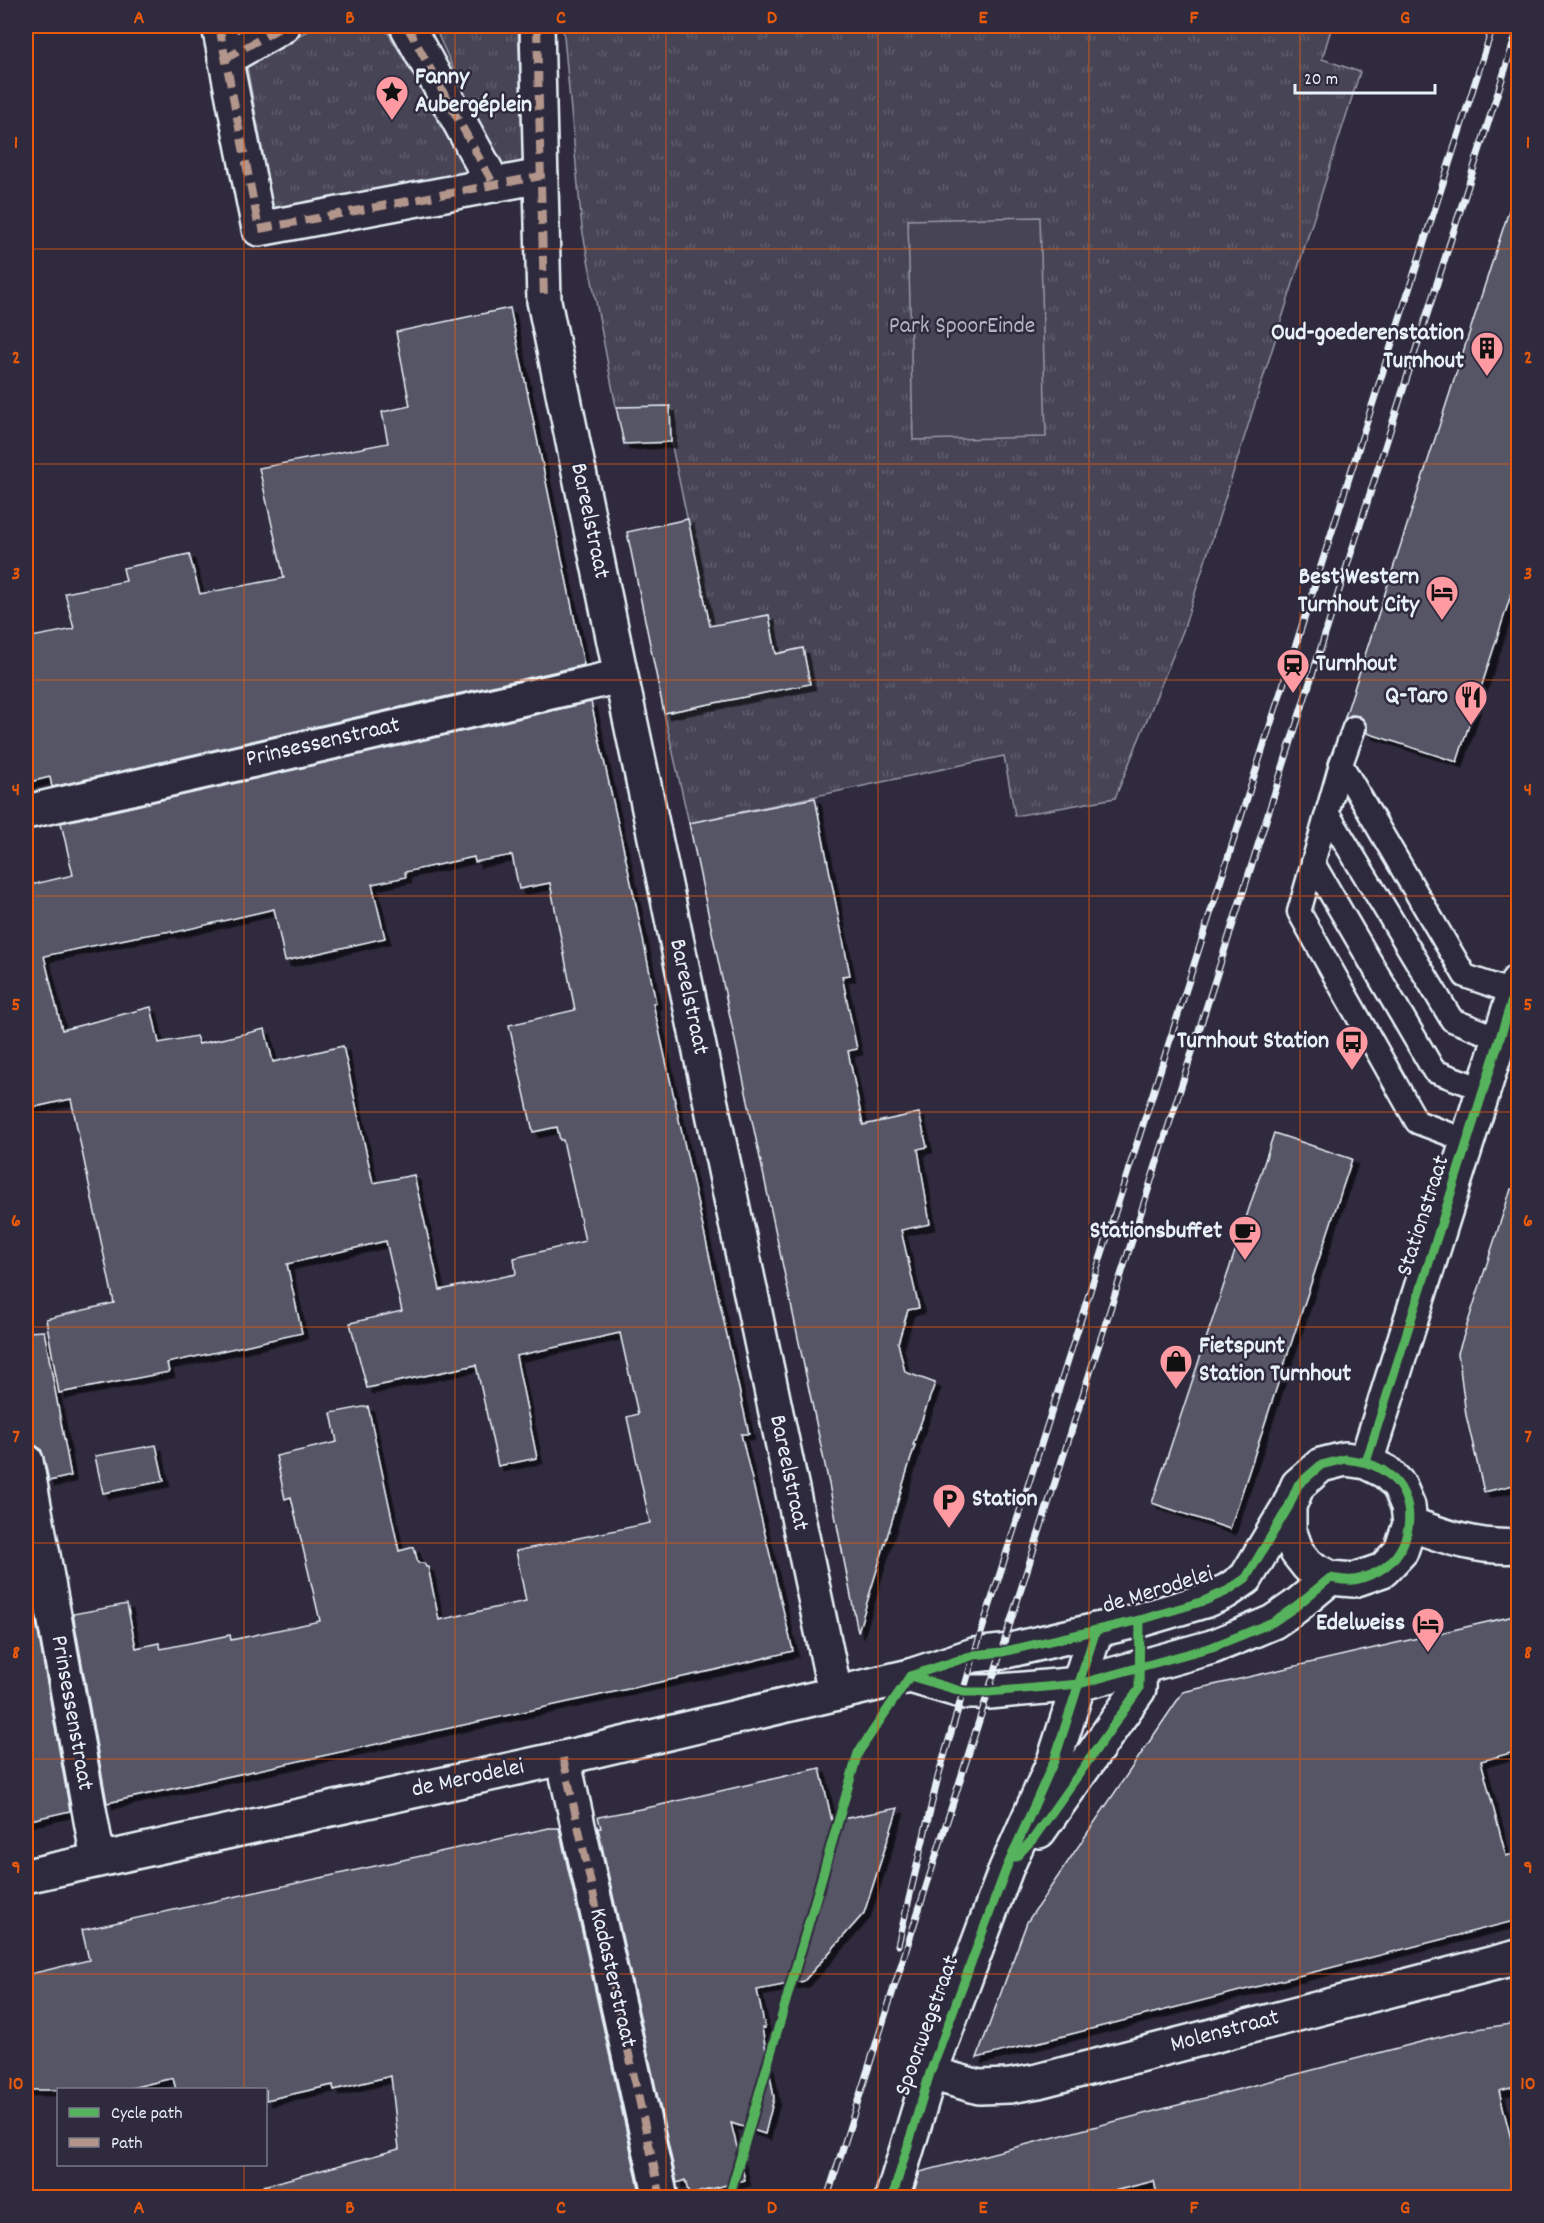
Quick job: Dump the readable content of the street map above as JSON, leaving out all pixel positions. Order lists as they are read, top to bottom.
{
  "streets": {
    "street": [
      "Bareelstraat",
      "Prinsessenstraat",
      "Stationstraat",
      "de Merodelei",
      "Kadasterstraat",
      "Spoorwegstraat",
      "Molenstraat"
    ]
  },
  "crossings": [
    ["Bareelstraat", "Prinsessenstraat"],
    ["Bareelstraat", "de Merodelei"],
    ["Prinsessenstraat", "de Merodelei"],
    ["Stationstraat", "de Merodelei"],
    ["de Merodelei", "Kadasterstraat"],
    ["de Merodelei", "Spoorwegstraat"],
    ["Spoorwegstraat", "Molenstraat"]
  ],
  "parks": ["Park SpoorEinde"],
  "places": {
    "place": ["Fanny Aubergéplein"],
    "building": ["Oud-goederenstation Turnhout"],
    "hotel": ["Best Western Turnhout City", "Edelweiss"],
    "station": ["Turnhout"],
    "restaurant": ["Q-Taro"],
    "bus stop": ["Turnhout Station"],
    "cafe": ["Stationsbuffet"],
    "shop": ["Fietspunt Station Turnhout"],
    "parking": ["Station"]
  },
  "legend": ["Cycle path", "Path"],
  "scale_bar": "20 m",
  "grid": {
    "columns": [
      "A",
      "B",
      "C",
      "D",
      "E",
      "F",
      "G"
    ],
    "rows": [
      "1",
      "2",
      "3",
      "4",
      "5",
      "6",
      "7",
      "8",
      "9",
      "10"
    ]
  }
}
